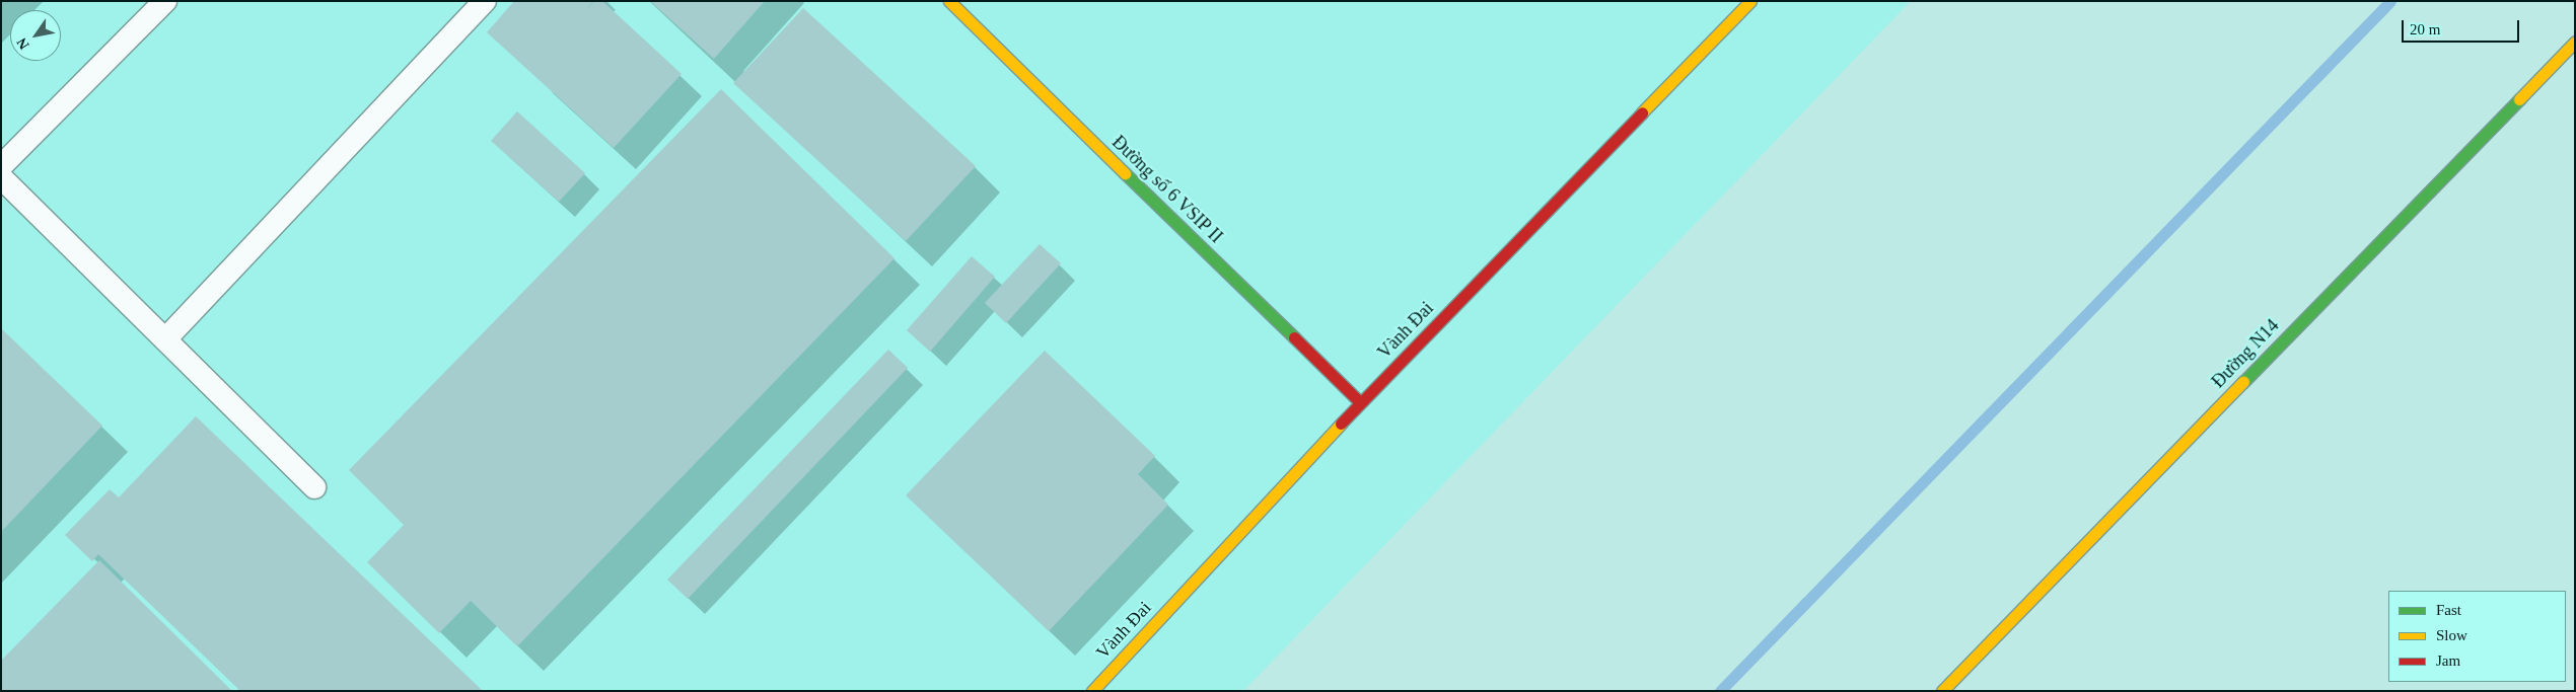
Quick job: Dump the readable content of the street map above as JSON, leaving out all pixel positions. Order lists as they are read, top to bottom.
{
  "streets": {
    "street": ["Đường số 6 VSIP II", "Vành Đai", "Đường N14"]
  },
  "crossings": [
    ["Đường số 6 VSIP II", "Vành Đai"]
  ],
  "legend": ["Fast", "Slow", "Jam"],
  "scale_bar": "20 m",
  "north": "bottom left"
}
